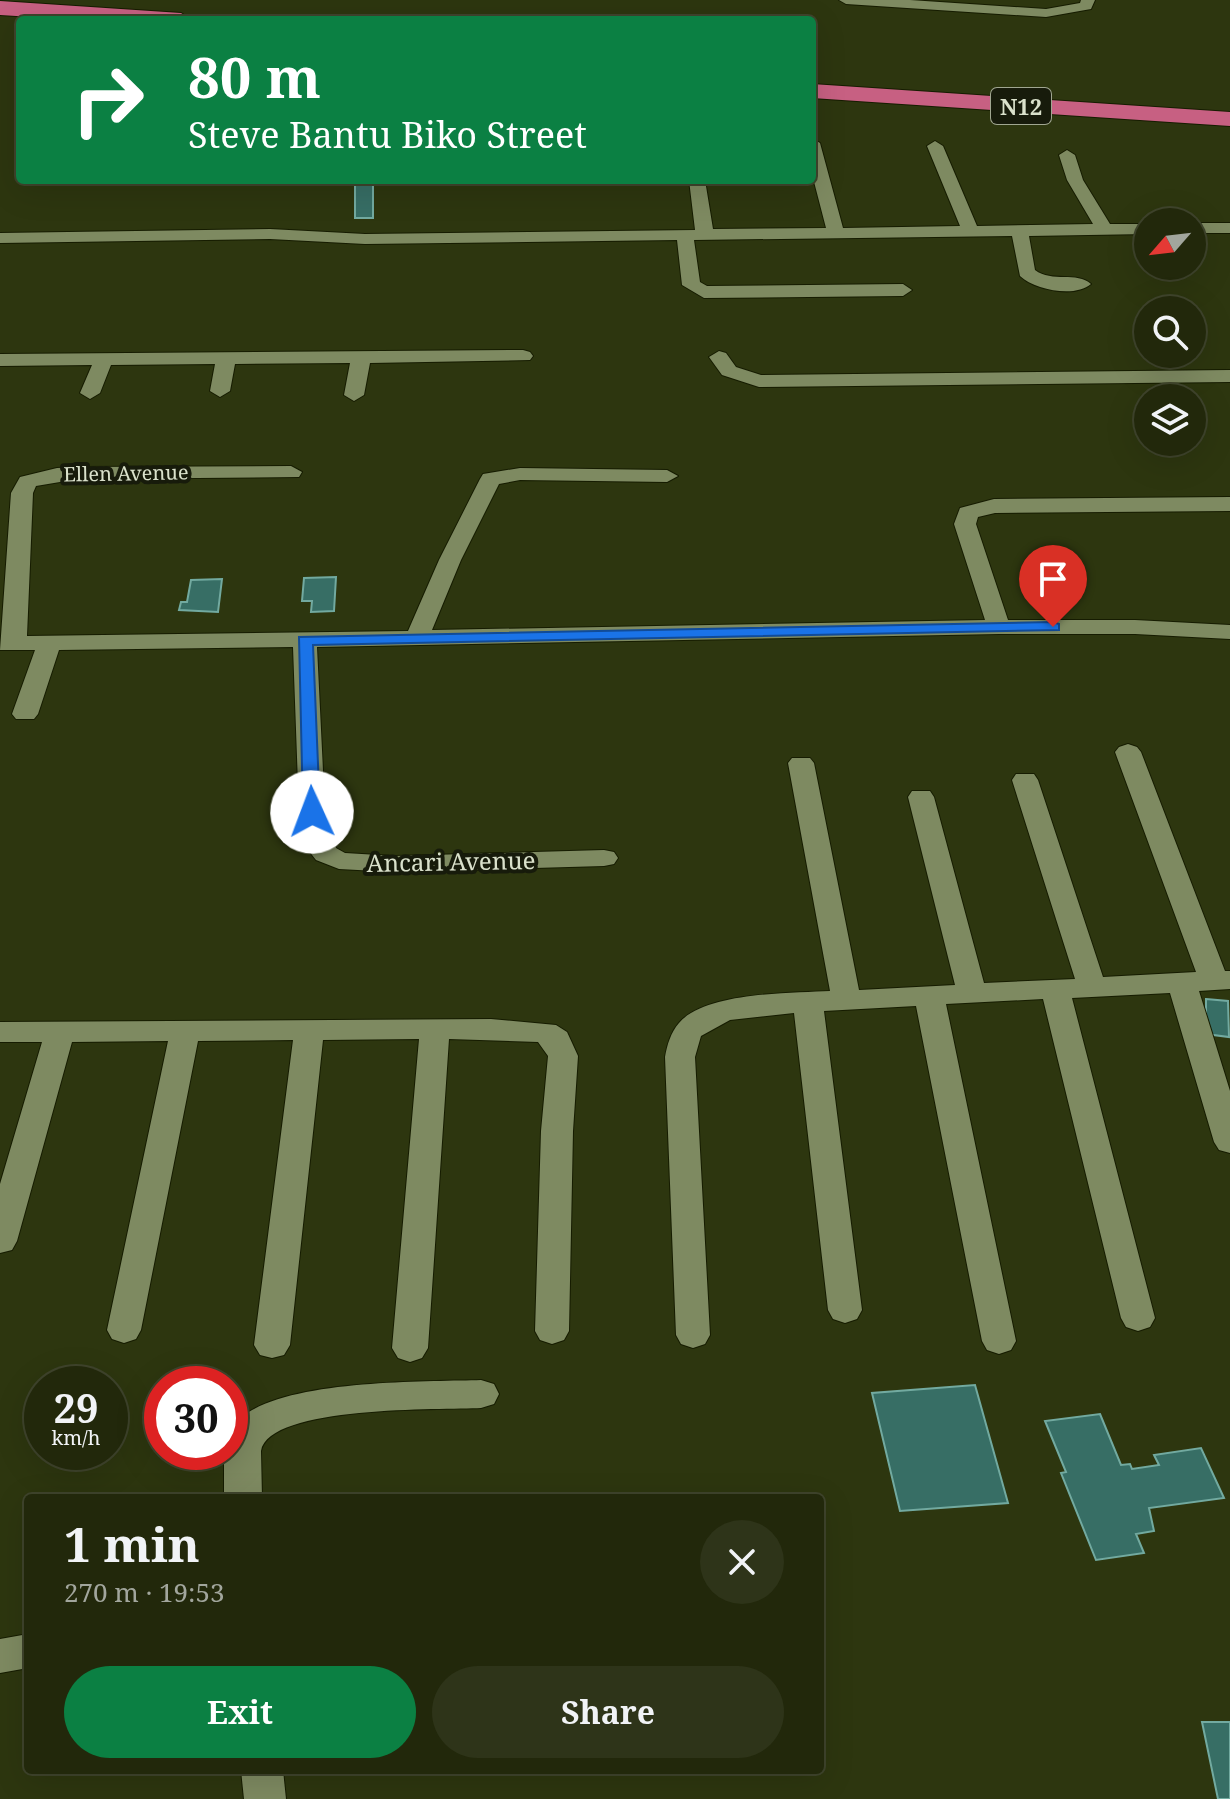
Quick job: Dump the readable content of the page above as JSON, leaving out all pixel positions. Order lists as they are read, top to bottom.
{
  "streets": {
    "highway": ["N12"],
    "street": ["Ellen Avenue", "Ancari Avenue"]
  },
  "north": "bottom left",
  "page": {
    "turn": ["80 m", "Steve Bantu Biko Street"],
    "speed": "29 km/h",
    "limit": "30",
    "heading": ["1 min", "270 m · 19:53"],
    "buttons": ["Exit", "Share"]
  }
}
